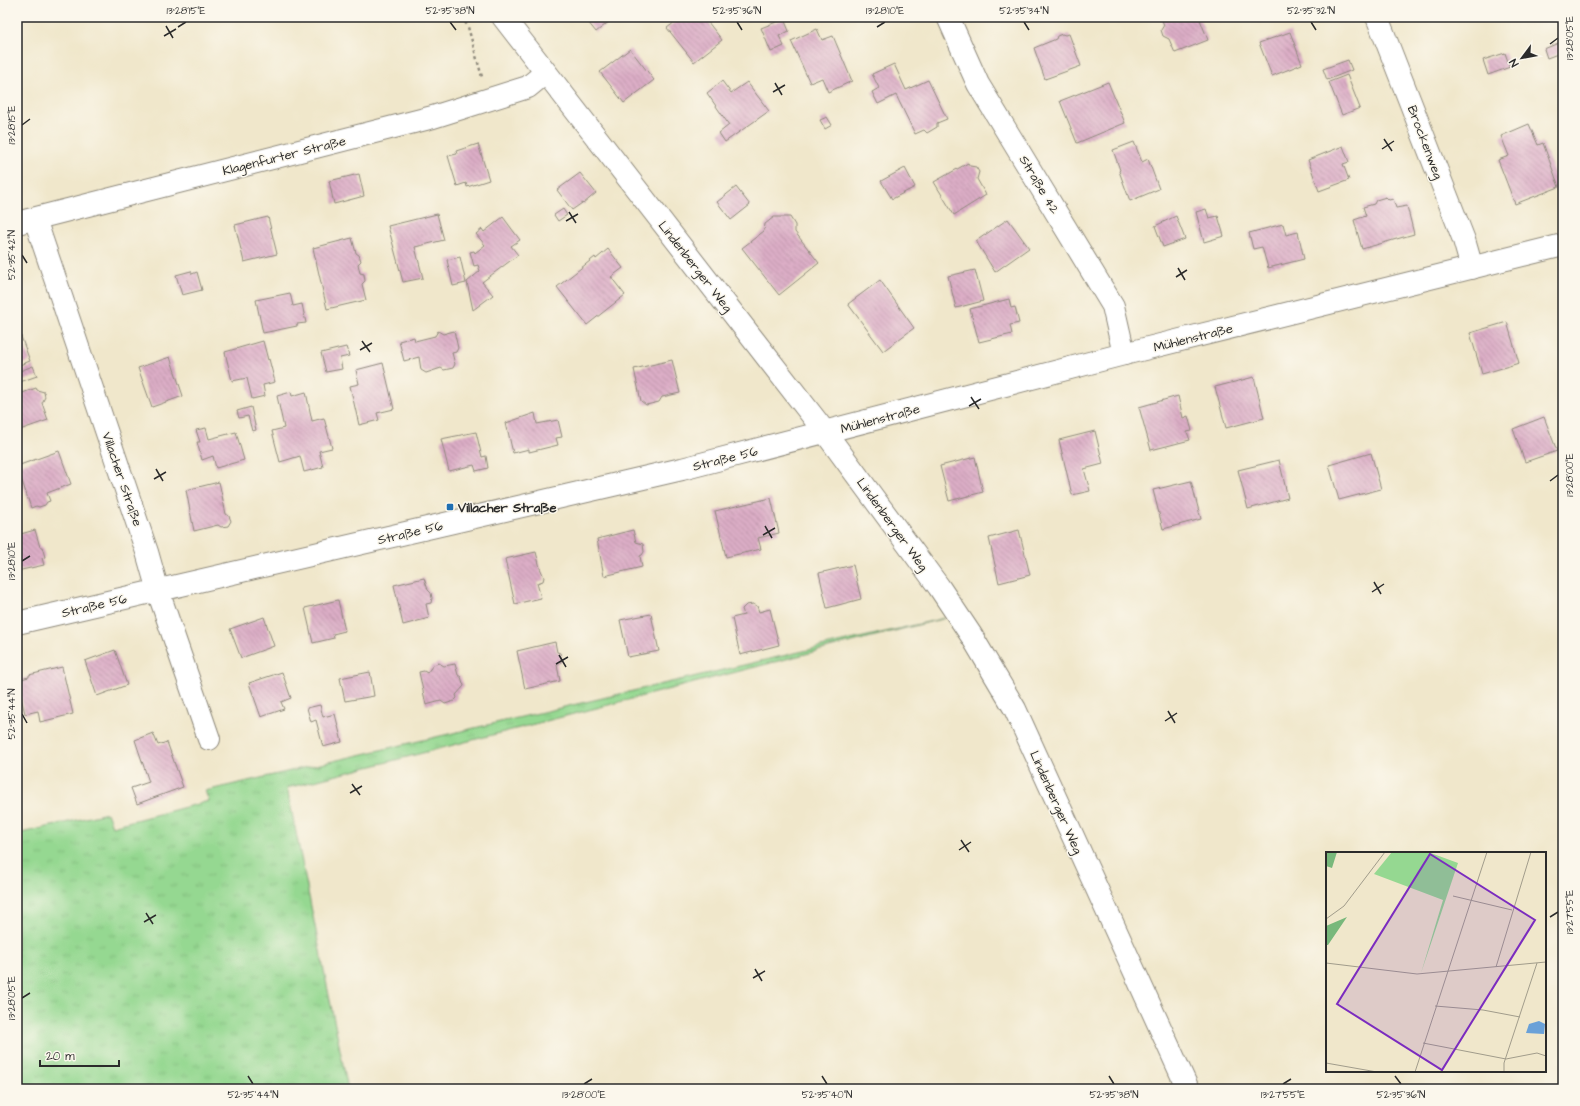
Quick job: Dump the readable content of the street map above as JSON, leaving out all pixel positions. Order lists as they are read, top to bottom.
{
  "streets": {
    "street": [
      "Brockenweg",
      "Klagenfurter Straße",
      "Straße 42",
      "Lindenberger Weg",
      "Mühlenstraße",
      "Straße 56",
      "Villacher Straße"
    ]
  },
  "crossings": [
    ["Brockenweg", "Mühlenstraße"],
    ["Klagenfurter Straße", "Lindenberger Weg"],
    ["Klagenfurter Straße", "Villacher Straße"],
    ["Straße 42", "Mühlenstraße"],
    ["Lindenberger Weg", "Mühlenstraße"],
    ["Lindenberger Weg", "Straße 56"],
    ["Mühlenstraße", "Straße 56"],
    ["Straße 56", "Villacher Straße"]
  ],
  "places": {
    "transit": ["Villacher Straße"]
  },
  "scale_bar": "20 m",
  "north": "bottom left",
  "coordinates": [
    "13°28'15\"E",
    "52°35'38\"N",
    "52°35'36\"N",
    "13°28'10\"E",
    "52°35'34\"N",
    "52°35'32\"N",
    "13°28'05\"E",
    "52°35'42\"N",
    "13°28'00\"E",
    "52°35'44\"N",
    "13°27'55\"E",
    "52°35'40\"N"
  ]
}
